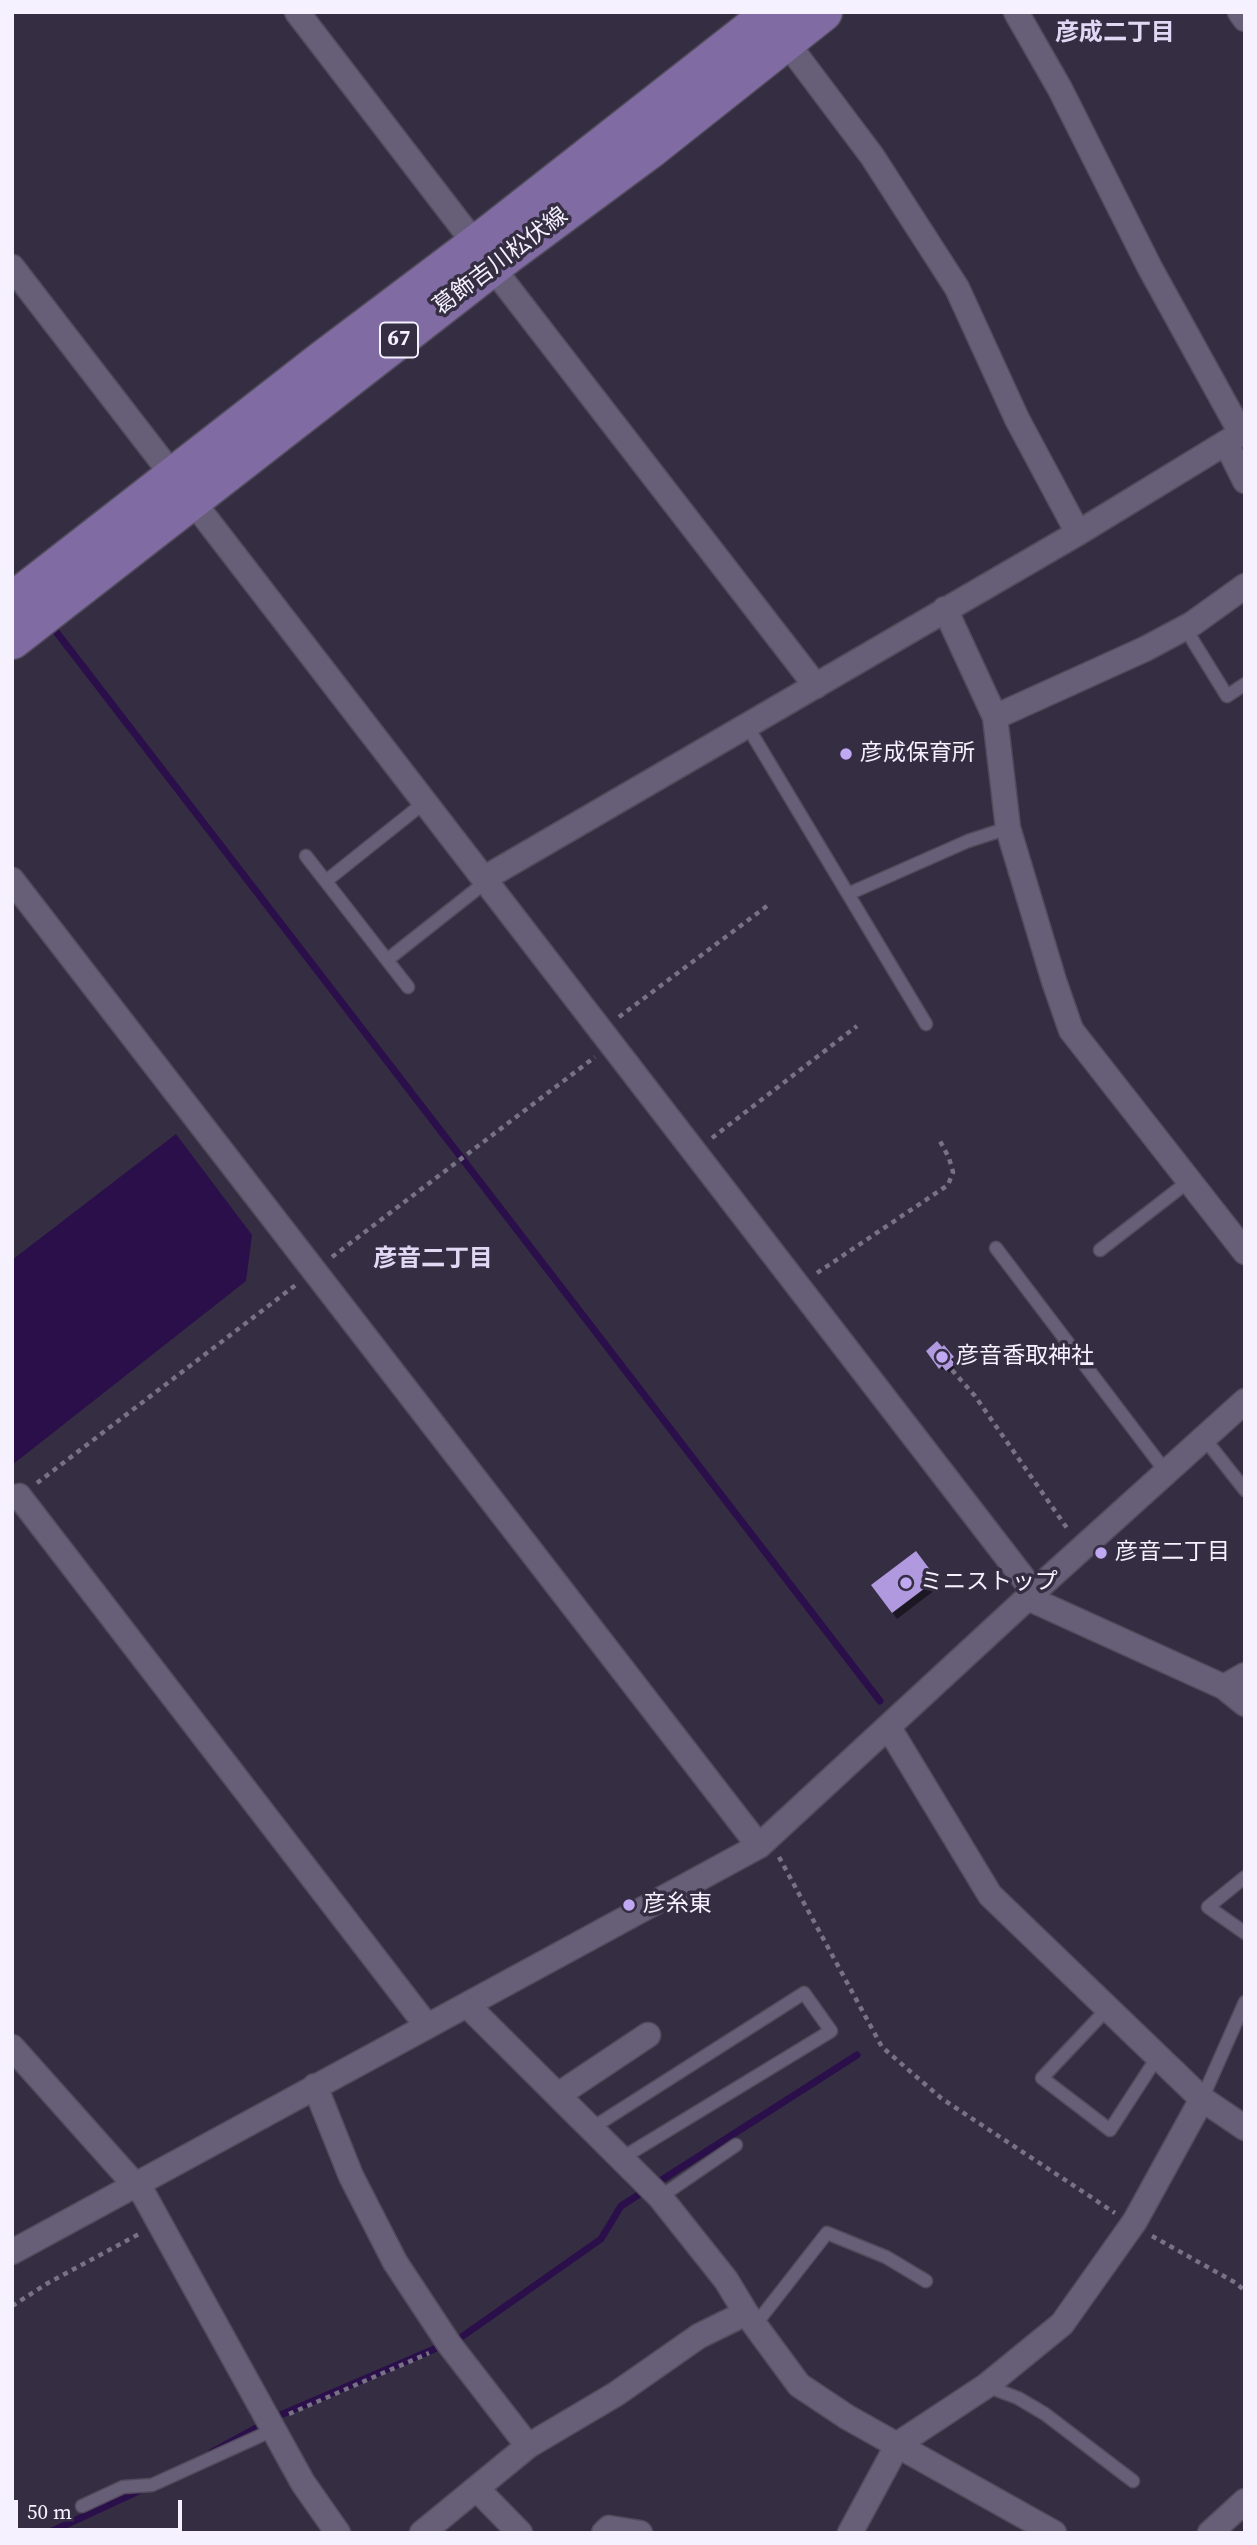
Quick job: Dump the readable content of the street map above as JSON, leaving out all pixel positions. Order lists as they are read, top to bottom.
{
  "streets": {
    "main road": ["葛飾吉川松伏線", "67"]
  },
  "districts": ["彦成二丁目", "彦音二丁目"],
  "places": [
    "彦成保育所",
    "彦音香取神社",
    "彦音二丁目",
    "ミニストップ",
    "彦糸東"
  ],
  "scale_bar": "50 m"
}
